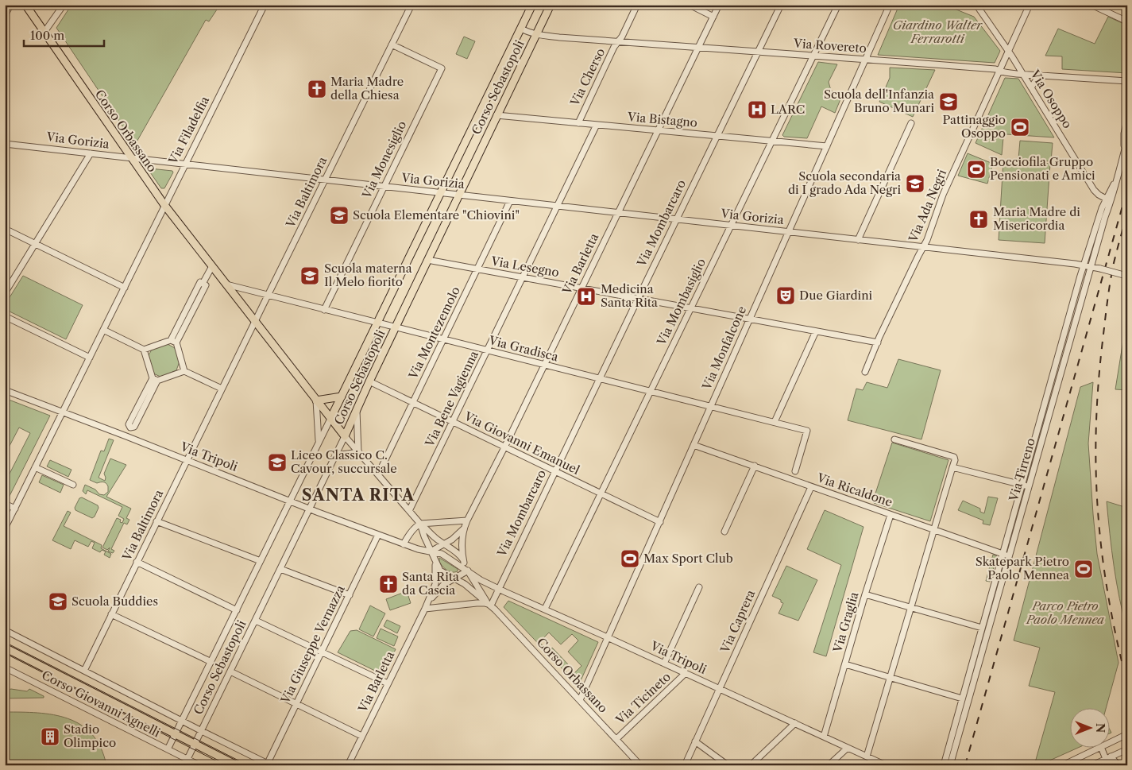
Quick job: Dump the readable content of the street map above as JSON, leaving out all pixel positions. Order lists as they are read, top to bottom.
{
  "streets": {
    "main road": ["Corso Sebastopoli", "Corso Orbassano", "Corso Giovanni Agnelli"],
    "street": [
      "Via Rovereto",
      "Via Cherso",
      "Via Osoppo",
      "Via Bistagno",
      "Via Filadelfia",
      "Via Gorizia",
      "Via Monesiglio",
      "Via Baltimora",
      "Via Ada Negri",
      "Via Mombarcaro",
      "Via Barletta",
      "Via Lesegno",
      "Via Mombasiglio",
      "Via Montezemolo",
      "Via Monfalcone",
      "Via Gradisca",
      "Via Bene Vagienna",
      "Via Giovanni Emanuel",
      "Via Tripoli",
      "Via Tirreno",
      "Via Ricaldone",
      "Via Caprera",
      "Via Graglia",
      "Via Giuseppe Vernazza",
      "Via Ticineto"
    ]
  },
  "crossings": [
    ["Via Rovereto", "Via Cherso"],
    ["Via Rovereto", "Corso Sebastopoli"],
    ["Via Rovereto", "Via Osoppo"],
    ["Via Rovereto", "Via Ada Negri"],
    ["Via Rovereto", "Via Mombarcaro"],
    ["Via Rovereto", "Via Barletta"],
    ["Via Rovereto", "Via Mombasiglio"],
    ["Via Rovereto", "Via Monfalcone"],
    ["Via Cherso", "Via Bistagno"],
    ["Corso Sebastopoli", "Via Bistagno"],
    ["Corso Sebastopoli", "Corso Orbassano"],
    ["Corso Sebastopoli", "Via Gorizia"],
    ["Corso Sebastopoli", "Via Lesegno"],
    ["Corso Sebastopoli", "Via Gradisca"],
    ["Corso Sebastopoli", "Via Giovanni Emanuel"],
    ["Corso Sebastopoli", "Via Tripoli"],
    ["Corso Sebastopoli", "Corso Giovanni Agnelli"],
    ["Via Osoppo", "Via Ada Negri"],
    ["Via Osoppo", "Via Tirreno"],
    ["Via Bistagno", "Via Mombarcaro"],
    ["Via Bistagno", "Via Barletta"],
    ["Via Bistagno", "Via Mombasiglio"],
    ["Via Bistagno", "Via Monfalcone"],
    ["Via Bistagno", "Via Bene Vagienna"],
    ["Via Filadelfia", "Corso Orbassano"],
    ["Via Filadelfia", "Via Gorizia"],
    ["Via Filadelfia", "Via Tripoli"],
    ["Corso Orbassano", "Via Gorizia"],
    ["Corso Orbassano", "Via Baltimora"],
    ["Corso Orbassano", "Via Mombarcaro"],
    ["Corso Orbassano", "Via Montezemolo"],
    ["Corso Orbassano", "Via Monfalcone"],
    ["Corso Orbassano", "Via Bene Vagienna"],
    ["Corso Orbassano", "Via Ticineto"],
    ["Via Gorizia", "Via Monesiglio"],
    ["Via Gorizia", "Via Baltimora"],
    ["Via Gorizia", "Via Ada Negri"],
    ["Via Gorizia", "Via Mombarcaro"],
    ["Via Gorizia", "Via Barletta"],
    ["Via Gorizia", "Via Mombasiglio"],
    ["Via Gorizia", "Via Montezemolo"],
    ["Via Gorizia", "Via Monfalcone"],
    ["Via Gorizia", "Via Bene Vagienna"],
    ["Via Gorizia", "Via Tirreno"],
    ["Via Monesiglio", "Via Baltimora"],
    ["Via Monesiglio", "Via Gradisca"],
    ["Via Baltimora", "Via Gradisca"],
    ["Via Baltimora", "Via Tripoli"],
    ["Via Baltimora", "Corso Giovanni Agnelli"],
    ["Via Ada Negri", "Via Lesegno"],
    ["Via Mombarcaro", "Via Lesegno"],
    ["Via Mombarcaro", "Via Gradisca"],
    ["Via Mombarcaro", "Via Giovanni Emanuel"],
    ["Via Mombarcaro", "Via Tripoli"],
    ["Via Barletta", "Via Lesegno"],
    ["Via Barletta", "Via Gradisca"],
    ["Via Barletta", "Via Giovanni Emanuel"],
    ["Via Lesegno", "Via Mombasiglio"],
    ["Via Lesegno", "Via Montezemolo"],
    ["Via Lesegno", "Via Monfalcone"],
    ["Via Lesegno", "Via Bene Vagienna"],
    ["Via Mombasiglio", "Via Gradisca"],
    ["Via Mombasiglio", "Via Giovanni Emanuel"],
    ["Via Mombasiglio", "Via Tripoli"],
    ["Via Montezemolo", "Via Gradisca"],
    ["Via Montezemolo", "Via Giovanni Emanuel"],
    ["Via Monfalcone", "Via Gradisca"],
    ["Via Monfalcone", "Via Giovanni Emanuel"],
    ["Via Monfalcone", "Via Tripoli"],
    ["Via Monfalcone", "Via Ricaldone"],
    ["Via Gradisca", "Via Bene Vagienna"],
    ["Via Bene Vagienna", "Via Giovanni Emanuel"],
    ["Via Tripoli", "Via Caprera"],
    ["Via Tripoli", "Via Graglia"],
    ["Via Tripoli", "Via Giuseppe Vernazza"],
    ["Via Tripoli", "Via Ticineto"],
    ["Via Tirreno", "Via Ricaldone"],
    ["Via Ricaldone", "Via Caprera"],
    ["Via Ricaldone", "Via Graglia"],
    ["Via Giuseppe Vernazza", "Corso Giovanni Agnelli"]
  ],
  "districts": ["SANTA RITA"],
  "parks": ["Giardino Walter Ferrarotti", "Parco Pietro Paolo Mennea"],
  "places": {
    "church": ["Maria Madre della Chiesa", "Maria Madre di Misericordia", "Santa Rita da Cascia"],
    "school or university": [
      "Scuola dell'Infanzia Bruno Munari",
      "Scuola secondaria di I grado Ada Negri",
      "Scuola Elementare \"Chiovini\"",
      "Scuola materna Il Melo fiorito",
      "Liceo Classico C. Cavour, succursale",
      "Scuola Buddies"
    ],
    "hospital": ["LARC", "Medicina Santa Rita"],
    "sports": [
      "Pattinaggio Osoppo",
      "Bocciofila Gruppo Pensionati e Amici",
      "Max Sport Club",
      "Skatepark Pietro Paolo Mennea"
    ],
    "theatre": ["Due Giardini"],
    "building": ["Stadio Olimpico"]
  },
  "scale_bar": "100 m",
  "north": "right"
}
